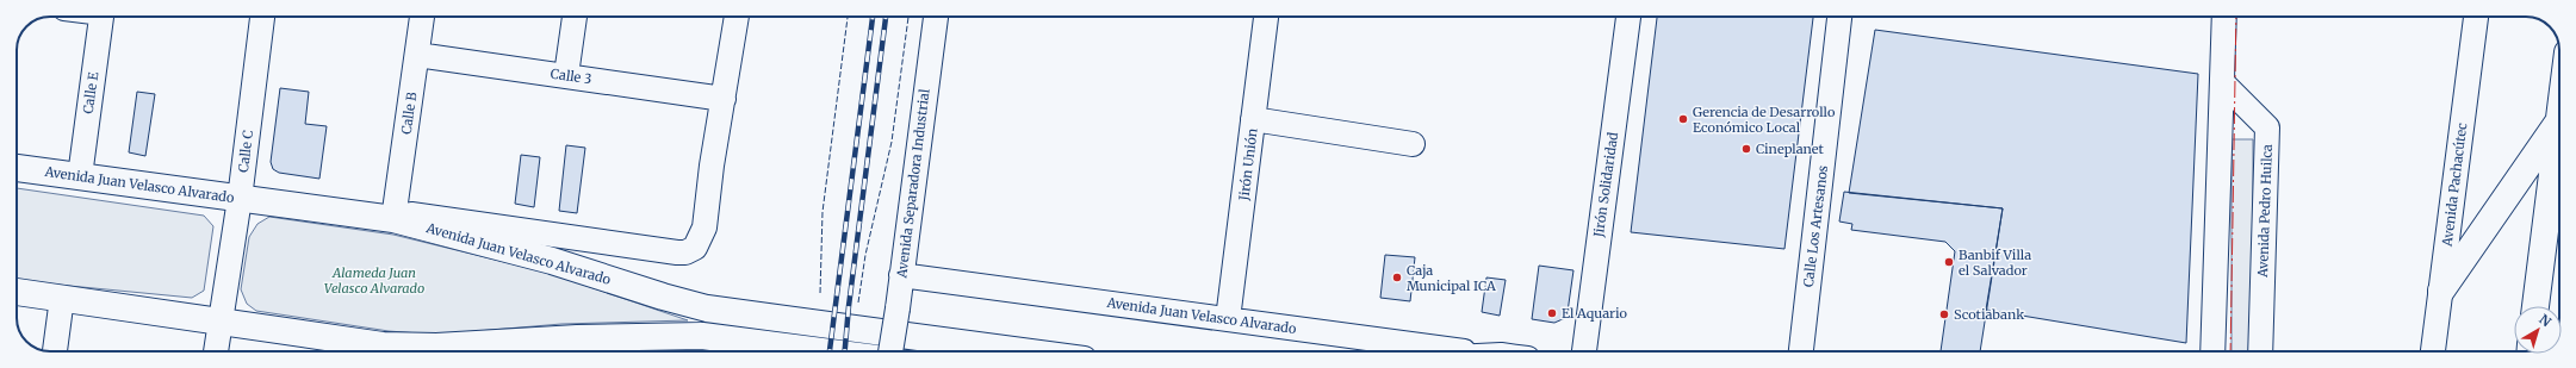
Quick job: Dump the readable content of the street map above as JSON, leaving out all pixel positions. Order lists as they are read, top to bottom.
{
  "streets": {
    "main road": ["Avenida Juan Velasco Alvarado"],
    "street": [
      "Calle 3",
      "Calle E",
      "Calle B",
      "Calle C",
      "Jirón Unión",
      "Avenida Separadora Industrial",
      "Jirón Solidaridad",
      "Avenida Pachacútec",
      "Avenida Pedro Huilca",
      "Calle Los Artesanos"
    ]
  },
  "crossings": [
    ["Calle 3", "Calle B"],
    ["Calle 3", "Avenida Juan Velasco Alvarado"],
    ["Calle E", "Avenida Juan Velasco Alvarado"],
    ["Calle B", "Avenida Juan Velasco Alvarado"],
    ["Calle C", "Avenida Juan Velasco Alvarado"],
    ["Jirón Unión", "Avenida Juan Velasco Alvarado"],
    ["Avenida Separadora Industrial", "Avenida Juan Velasco Alvarado"]
  ],
  "parks": ["Alameda Juan Velasco Alvarado"],
  "places": [
    "Gerencia de Desarrollo Económico Local",
    "Cineplanet",
    "Banbif Villa el Salvador",
    "Caja Municipal ICA",
    "El Aquario",
    "Scotiabank"
  ],
  "north": "top right"
}
